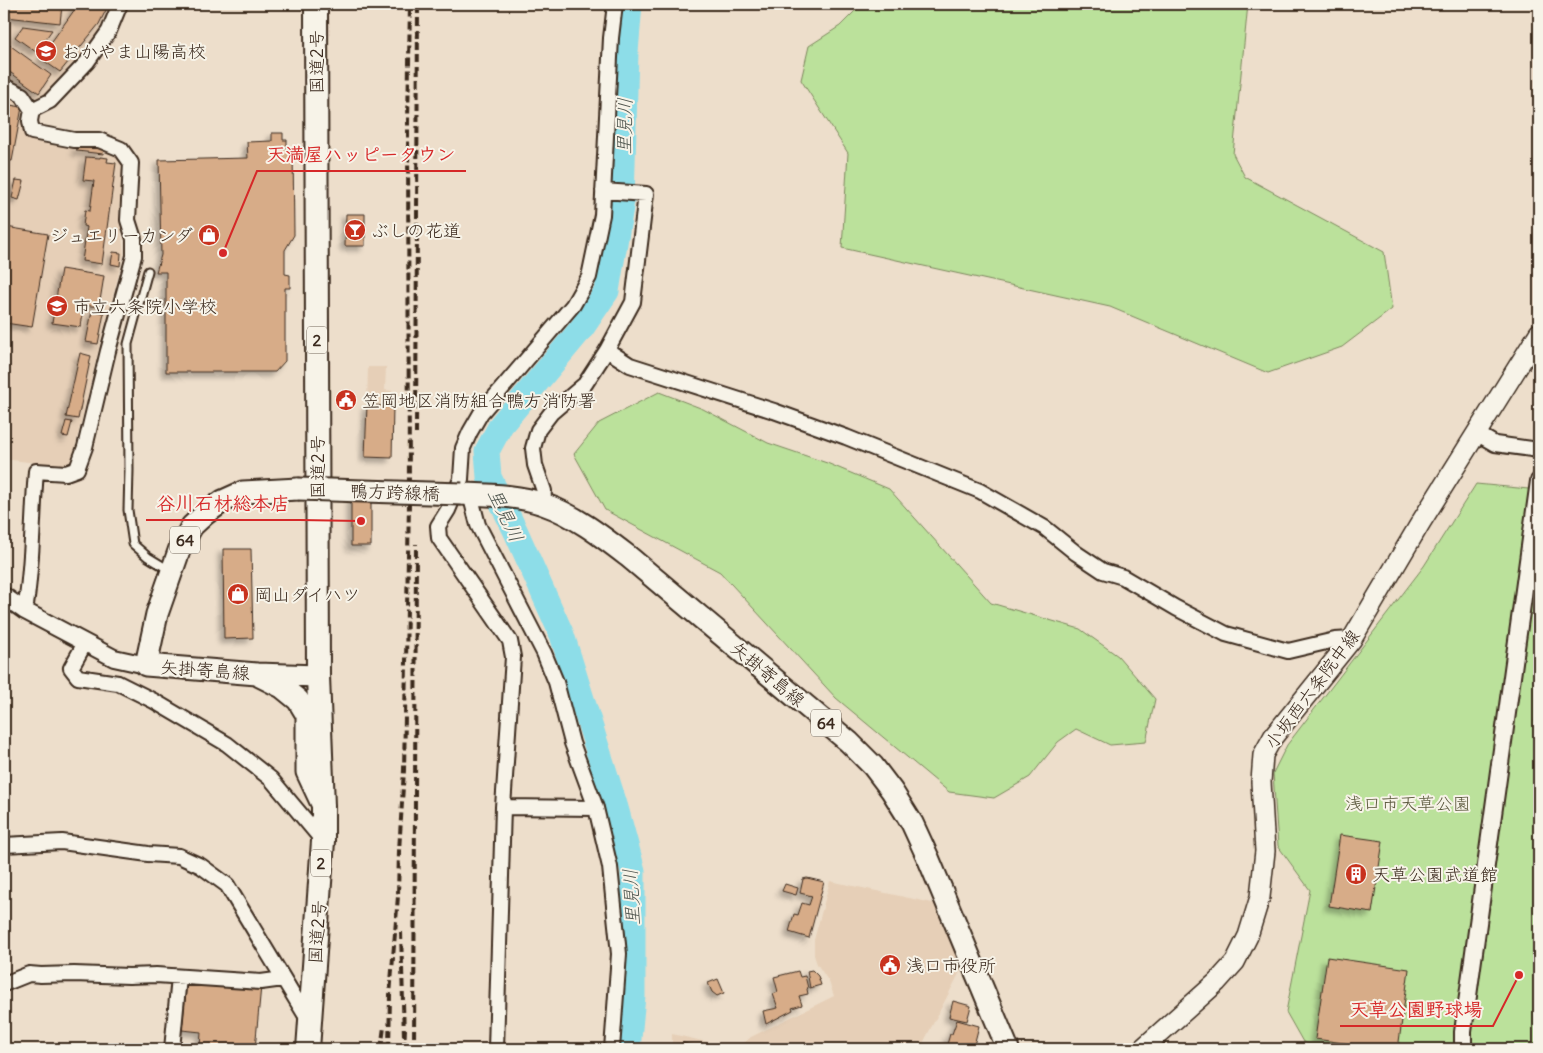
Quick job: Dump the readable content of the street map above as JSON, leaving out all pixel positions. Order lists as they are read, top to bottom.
{
  "streets": {
    "highway": ["国道2号", "2"],
    "main road": [
      "鴨方跨線橋",
      "64",
      "矢掛寄島線",
      "小坂西六条院中線"
    ]
  },
  "crossings": [
    ["国道2号", "矢掛寄島線"],
    ["鴨方跨線橋", "矢掛寄島線"]
  ],
  "water": ["里見川"],
  "parks": ["浅口市天草公園"],
  "places": {
    "school or university": ["おかやま山陽高校", "市立六条院小学校"],
    "bar": ["ぶしの花道"],
    "shop": ["ジュエリーカンダ", "岡山ダイハツ"],
    "other": ["天満屋ハッピータウン", "谷川石材総本店", "天草公園野球場"],
    "public building": ["笠岡地区消防組合鴨方消防署", "浅口市役所"],
    "building": ["天草公園武道館"]
  }
}
